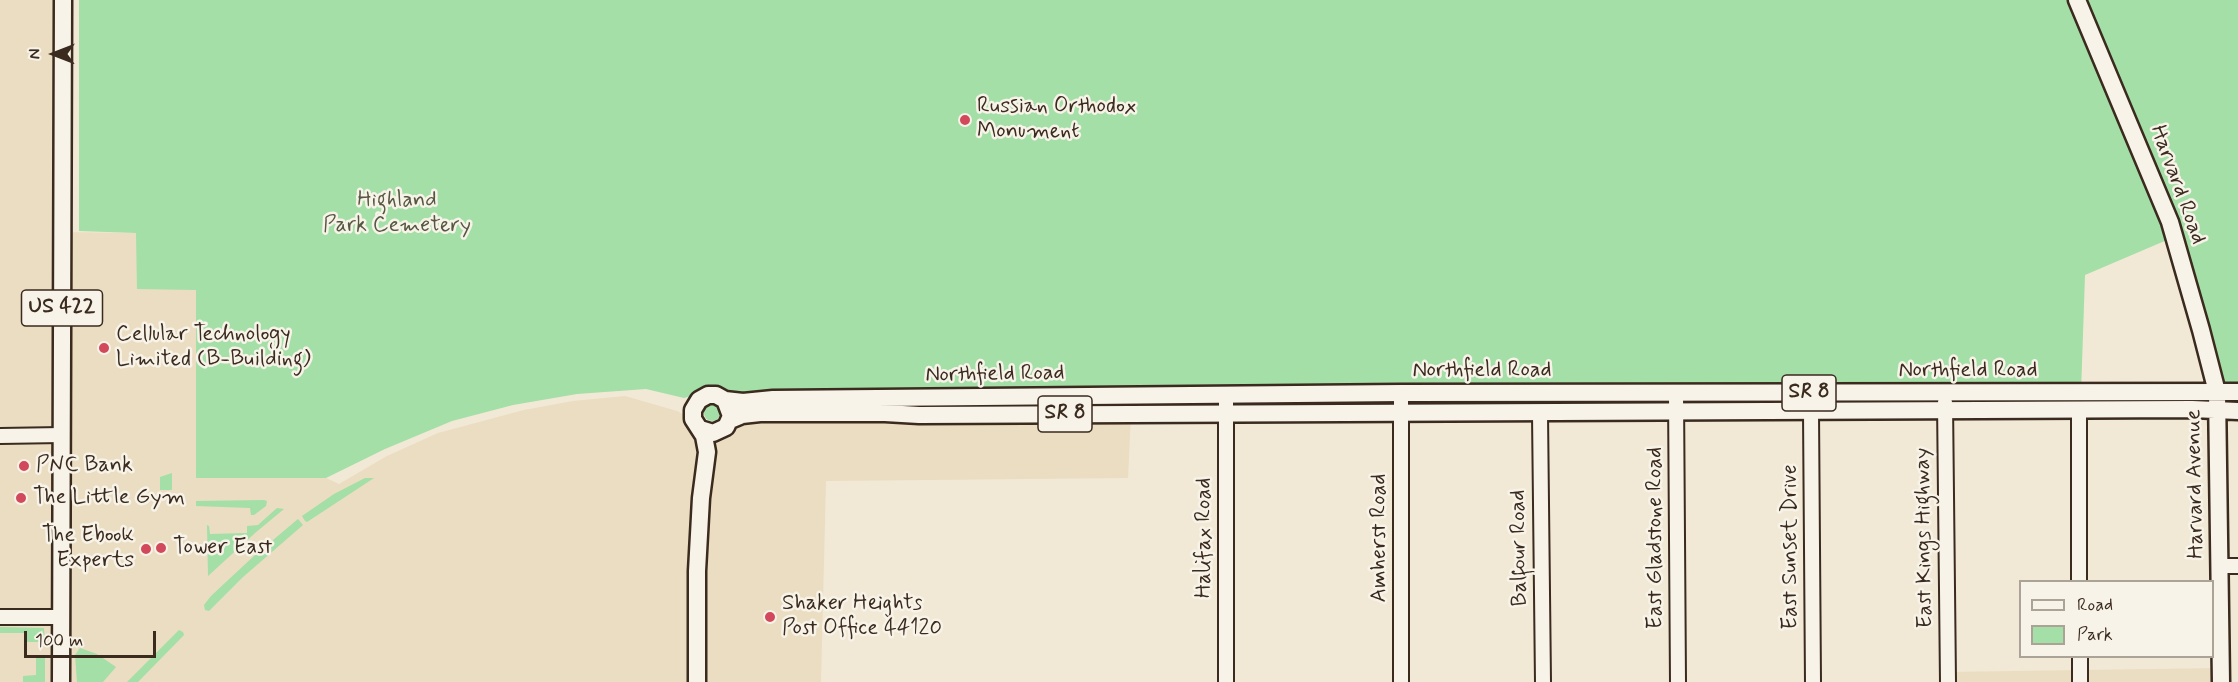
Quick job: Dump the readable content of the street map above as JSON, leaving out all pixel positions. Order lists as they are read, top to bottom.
{
  "streets": {
    "main road": [
      "Harvard Road",
      "US 422",
      "Northfield Road",
      "SR 8",
      "Harvard Avenue"
    ],
    "street": [
      "Halifax Road",
      "Amherst Road",
      "East Gladstone Road",
      "East Kings Highway",
      "East Sunset Drive",
      "Balfour Road"
    ]
  },
  "crossings": [
    ["Harvard Road", "Northfield Road"],
    ["Harvard Road", "Harvard Avenue"],
    ["Northfield Road", "SR 8"],
    ["Northfield Road", "Harvard Avenue"],
    ["Northfield Road", "Halifax Road"],
    ["Northfield Road", "Amherst Road"],
    ["Northfield Road", "East Gladstone Road"],
    ["Northfield Road", "East Kings Highway"],
    ["Northfield Road", "East Sunset Drive"],
    ["Northfield Road", "Balfour Road"]
  ],
  "parks": ["Highland Park Cemetery"],
  "places": [
    "Russian Orthodox Monument",
    "Cellular Technology Limited (B-Building)",
    "PNC Bank",
    "The Little Gym",
    "Tower East",
    "The Ebook Experts",
    "Shaker Heights Post Office 44120"
  ],
  "legend": ["Road", "Park"],
  "scale_bar": "100 m",
  "north": "left"
}
